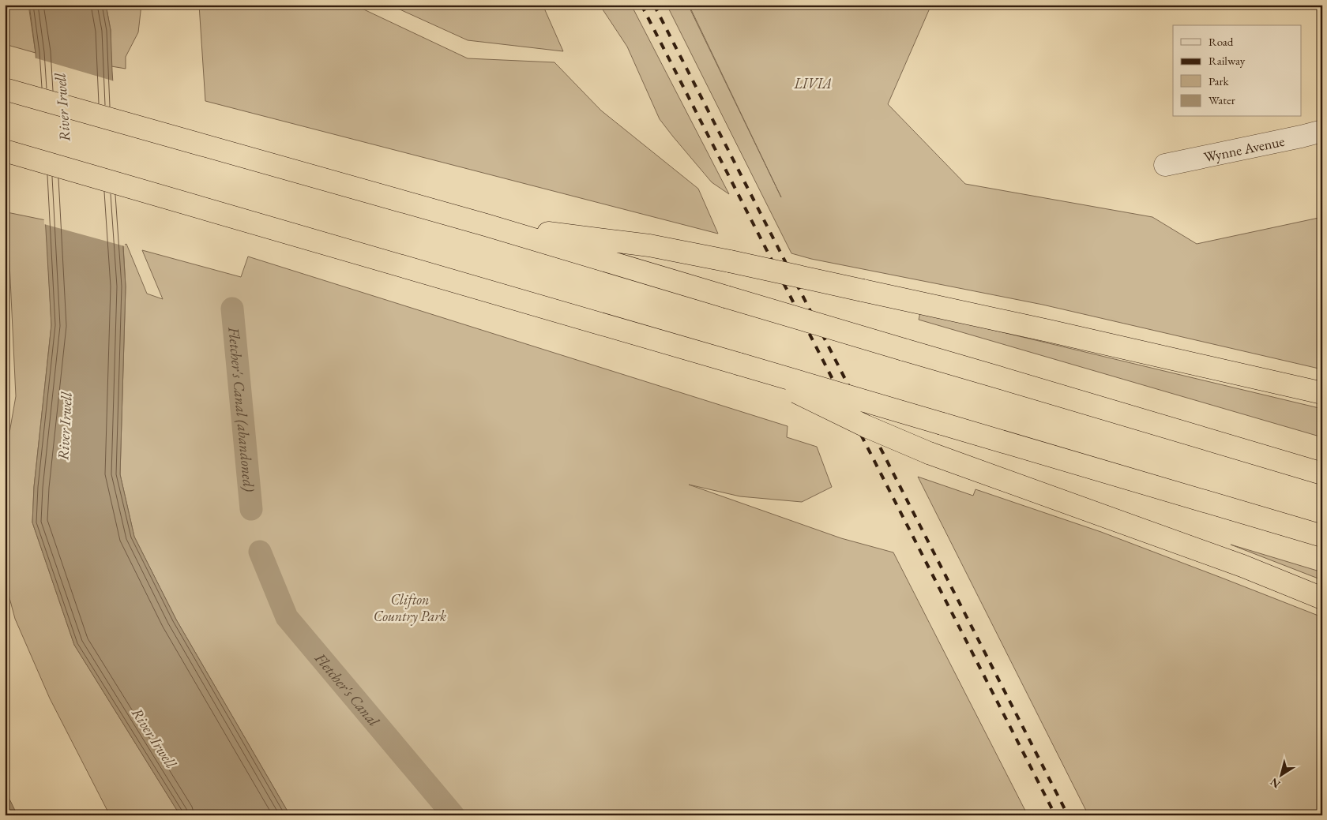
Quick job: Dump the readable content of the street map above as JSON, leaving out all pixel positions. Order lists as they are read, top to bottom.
{
  "streets": {
    "lane": ["Wynne Avenue"]
  },
  "water": ["River Irwell", "Fletcher's Canal (abandoned)", "Fletcher's Canal"],
  "parks": ["LIVIA", "Clifton Country Park"],
  "legend": [
    "Road",
    "Railway",
    "Park",
    "Water"
  ],
  "north": "bottom left"
}
